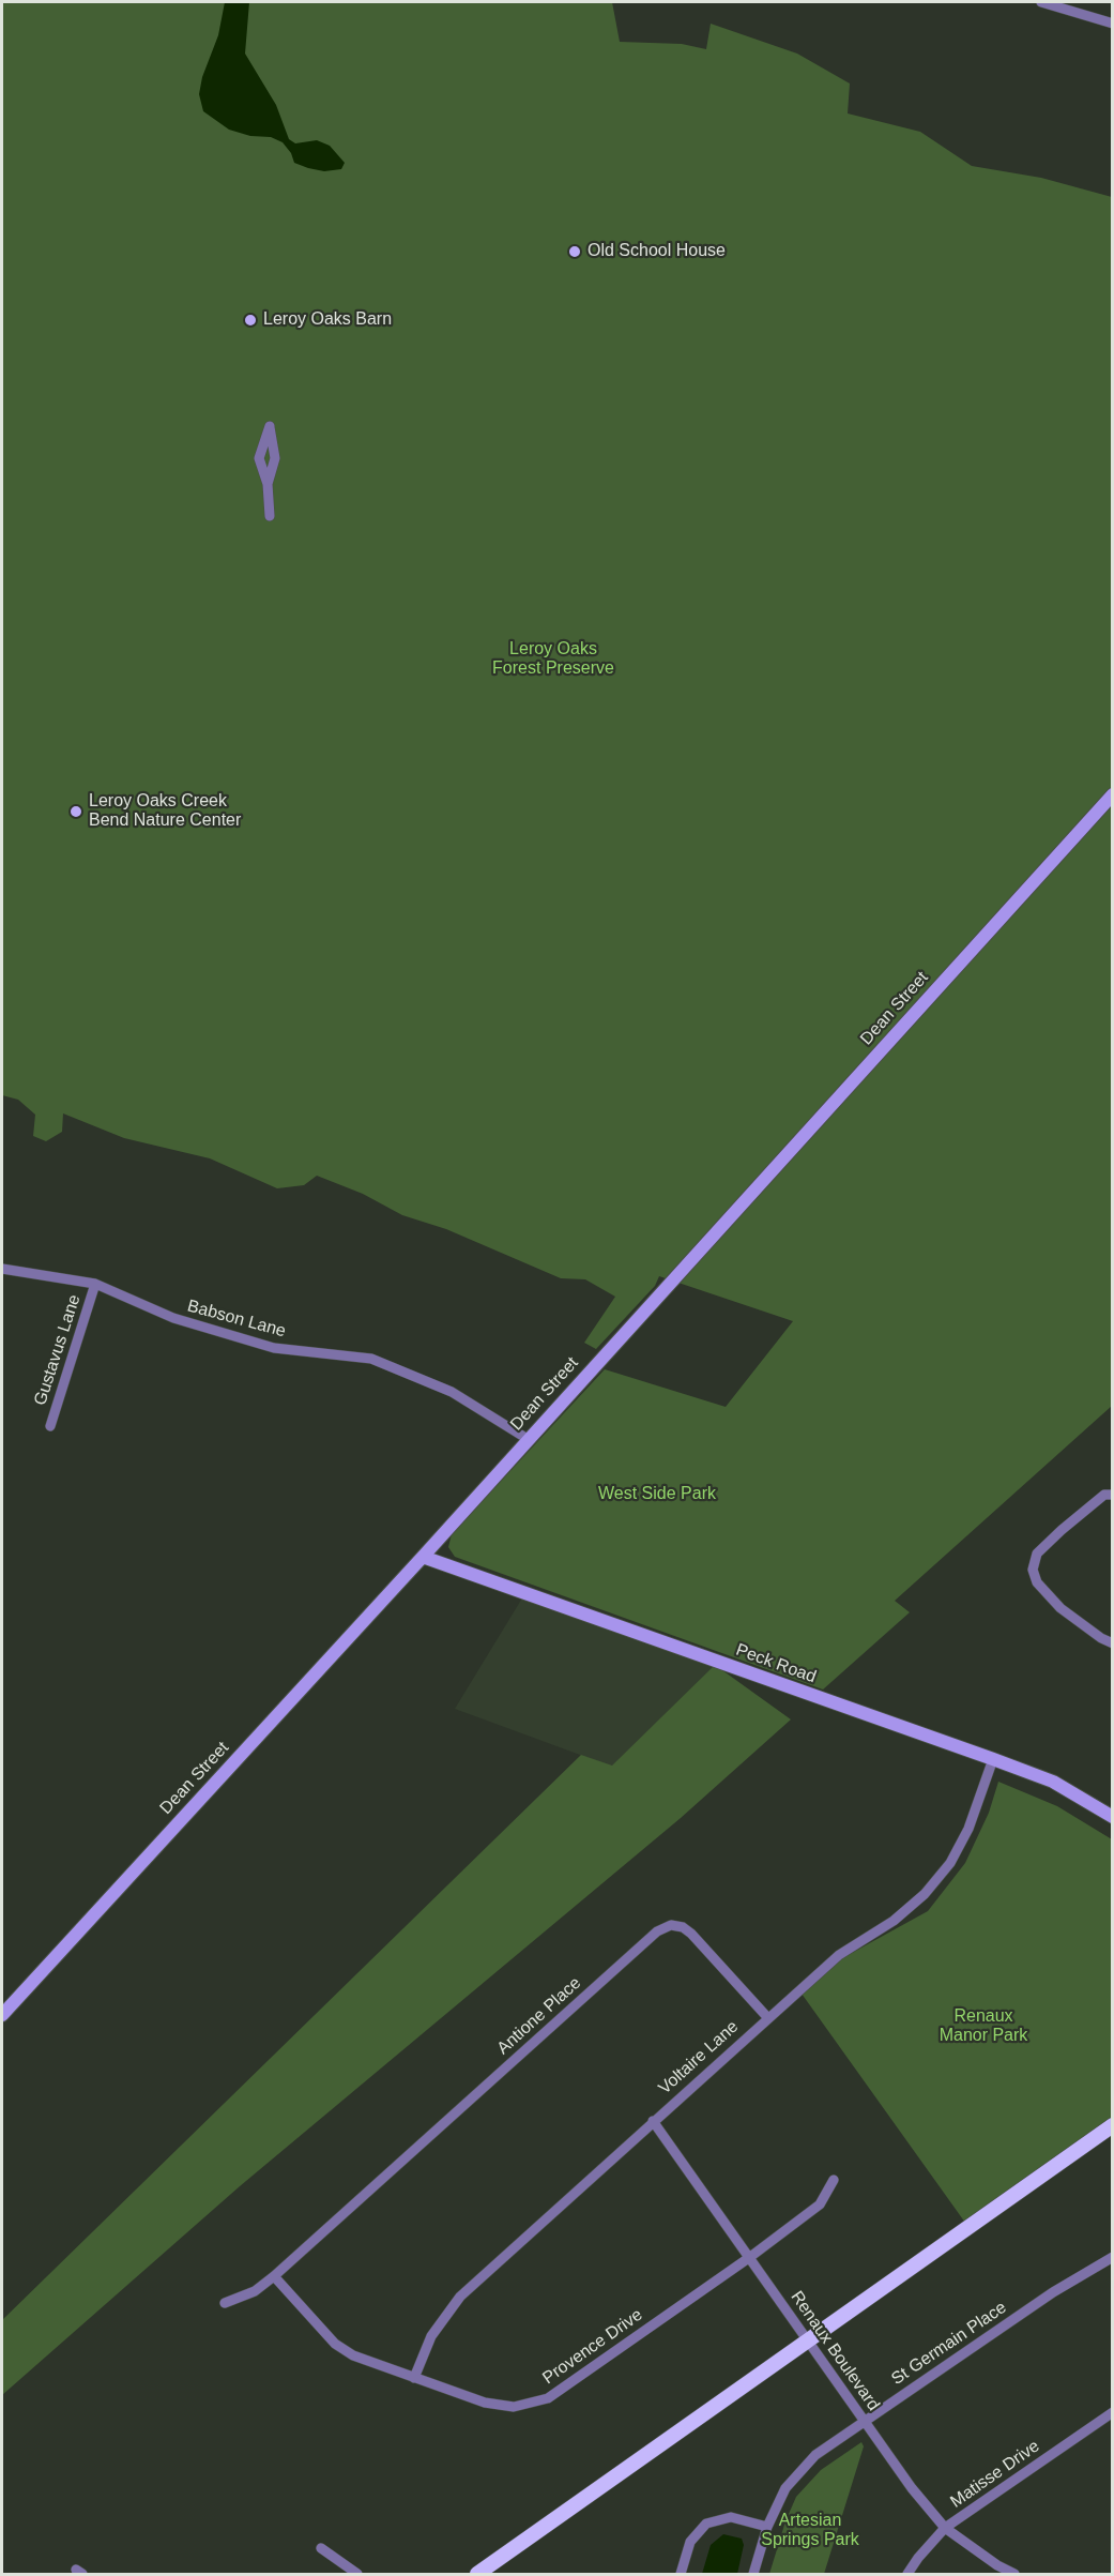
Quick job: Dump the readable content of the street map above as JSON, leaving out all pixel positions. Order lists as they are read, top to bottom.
{
  "streets": {
    "street": [
      "Dean Street",
      "Babson Lane",
      "Gustavus Lane",
      "Peck Road",
      "Antione Place",
      "Voltaire Lane",
      "St Germain Place",
      "Provence Drive",
      "Renaux Boulevard",
      "Matisse Drive"
    ]
  },
  "crossings": [
    ["Dean Street", "Babson Lane"],
    ["Dean Street", "Peck Road"],
    ["Babson Lane", "Gustavus Lane"],
    ["Peck Road", "Voltaire Lane"],
    ["Antione Place", "Voltaire Lane"],
    ["Antione Place", "Provence Drive"],
    ["Voltaire Lane", "Provence Drive"],
    ["Voltaire Lane", "Renaux Boulevard"],
    ["St Germain Place", "Renaux Boulevard"],
    ["Provence Drive", "Renaux Boulevard"],
    ["Renaux Boulevard", "Matisse Drive"]
  ],
  "parks": [
    "Leroy Oaks Forest Preserve",
    "West Side Park",
    "Renaux Manor Park",
    "Artesian Springs Park"
  ],
  "places": ["Old School House", "Leroy Oaks Barn", "Leroy Oaks Creek Bend Nature Center"]
}
